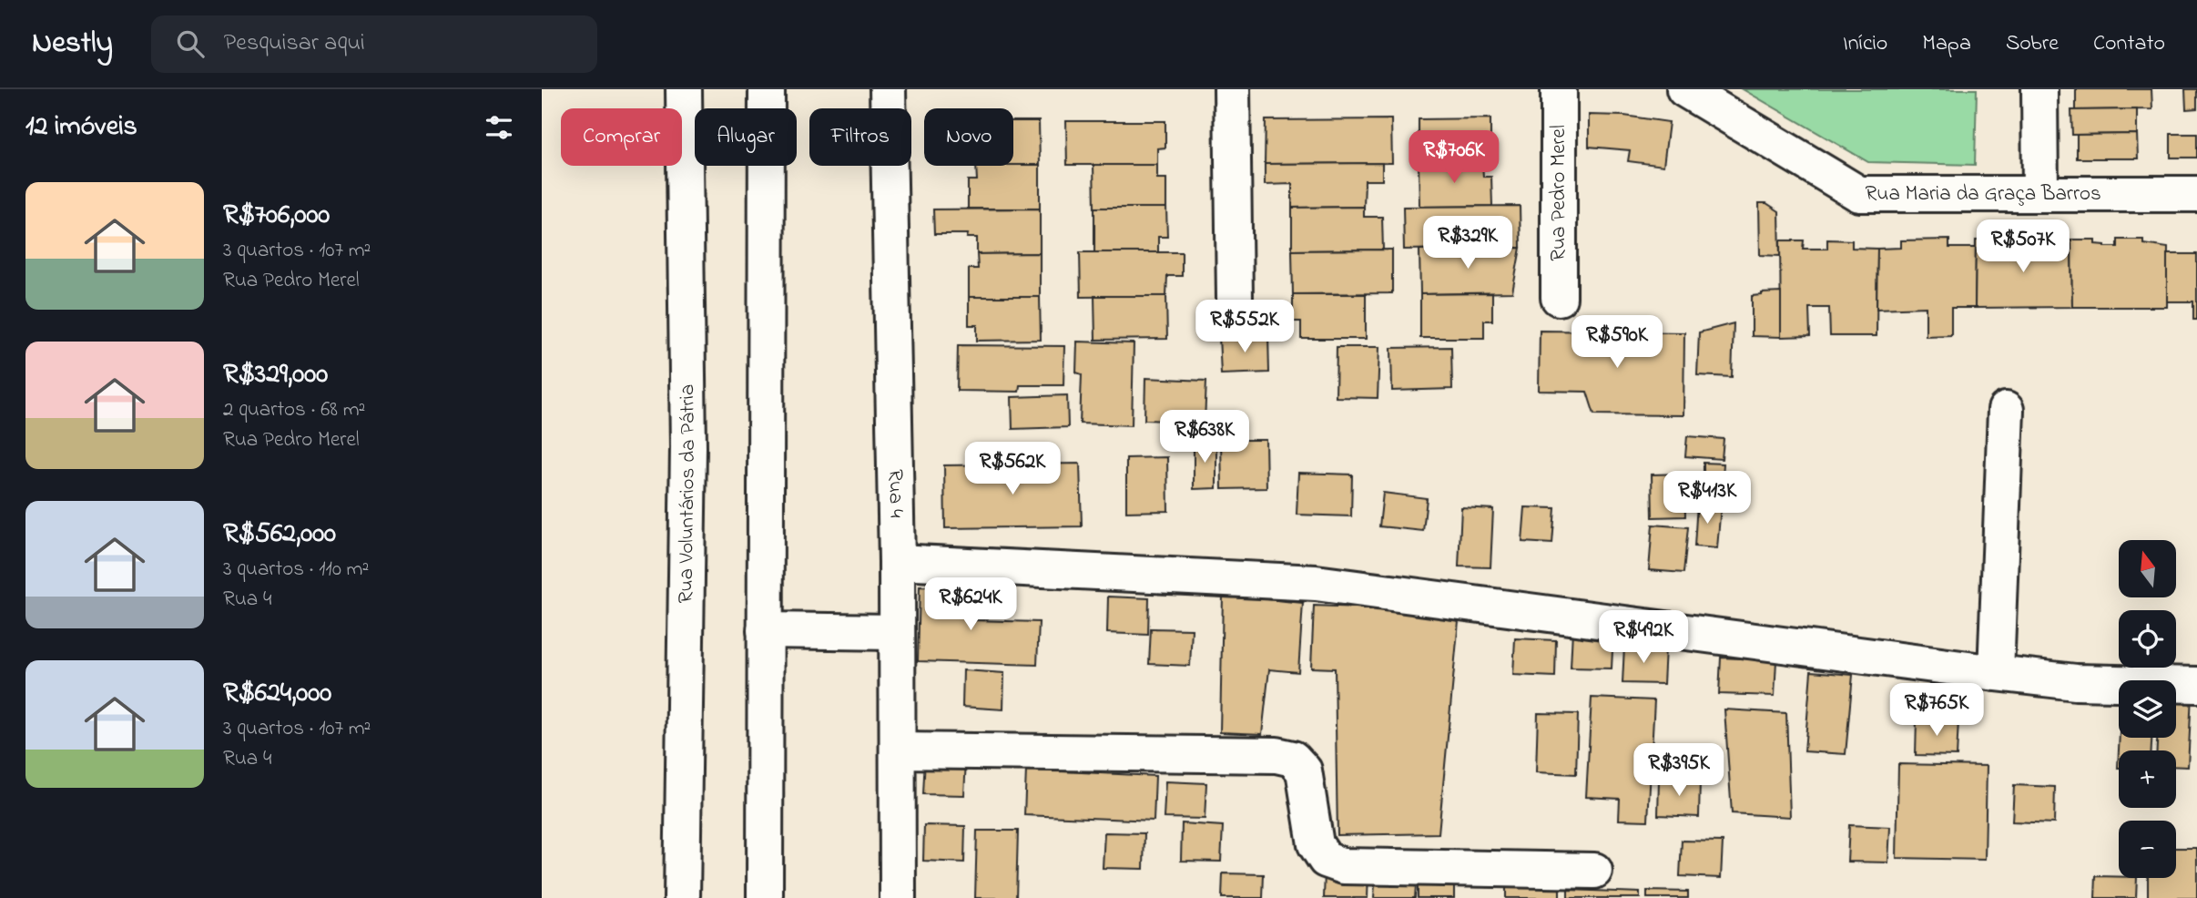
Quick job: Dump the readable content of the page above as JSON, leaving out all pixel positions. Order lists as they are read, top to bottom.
{
  "streets": {
    "street": [
      "Rua Pedro Merel",
      "Rua Maria da Graça Barros",
      "Rua Voluntários da Pátria",
      "Rua 4"
    ]
  },
  "north": "top",
  "page": {
    "header": "Nestly",
    "search": "Pesquisar aqui",
    "nav": [
      "Início",
      "Mapa",
      "Sobre",
      "Contato"
    ],
    "heading": "12 imóveis",
    "chip": [
      "Comprar",
      "Alugar",
      "Filtros",
      "Novo"
    ],
    "price": [
      "R$706K",
      "R$329K",
      "R$507K",
      "R$552K",
      "R$590K",
      "R$638K",
      "R$562K",
      "R$413K",
      "R$624K",
      "R$492K",
      "R$765K",
      "R$395K"
    ],
    "list": [
      {
        "name": "R$706,000",
        "note": "3 quartos · 107 m² · Rua Pedro Merel"
      },
      {
        "name": "R$329,000",
        "note": "2 quartos · 68 m² · Rua Pedro Merel"
      },
      {
        "name": "R$562,000",
        "note": "3 quartos · 110 m² · Rua 4"
      },
      {
        "name": "R$624,000",
        "note": "3 quartos · 107 m² · Rua 4"
      }
    ],
    "map_buttons": ["+", "−"]
  }
}
